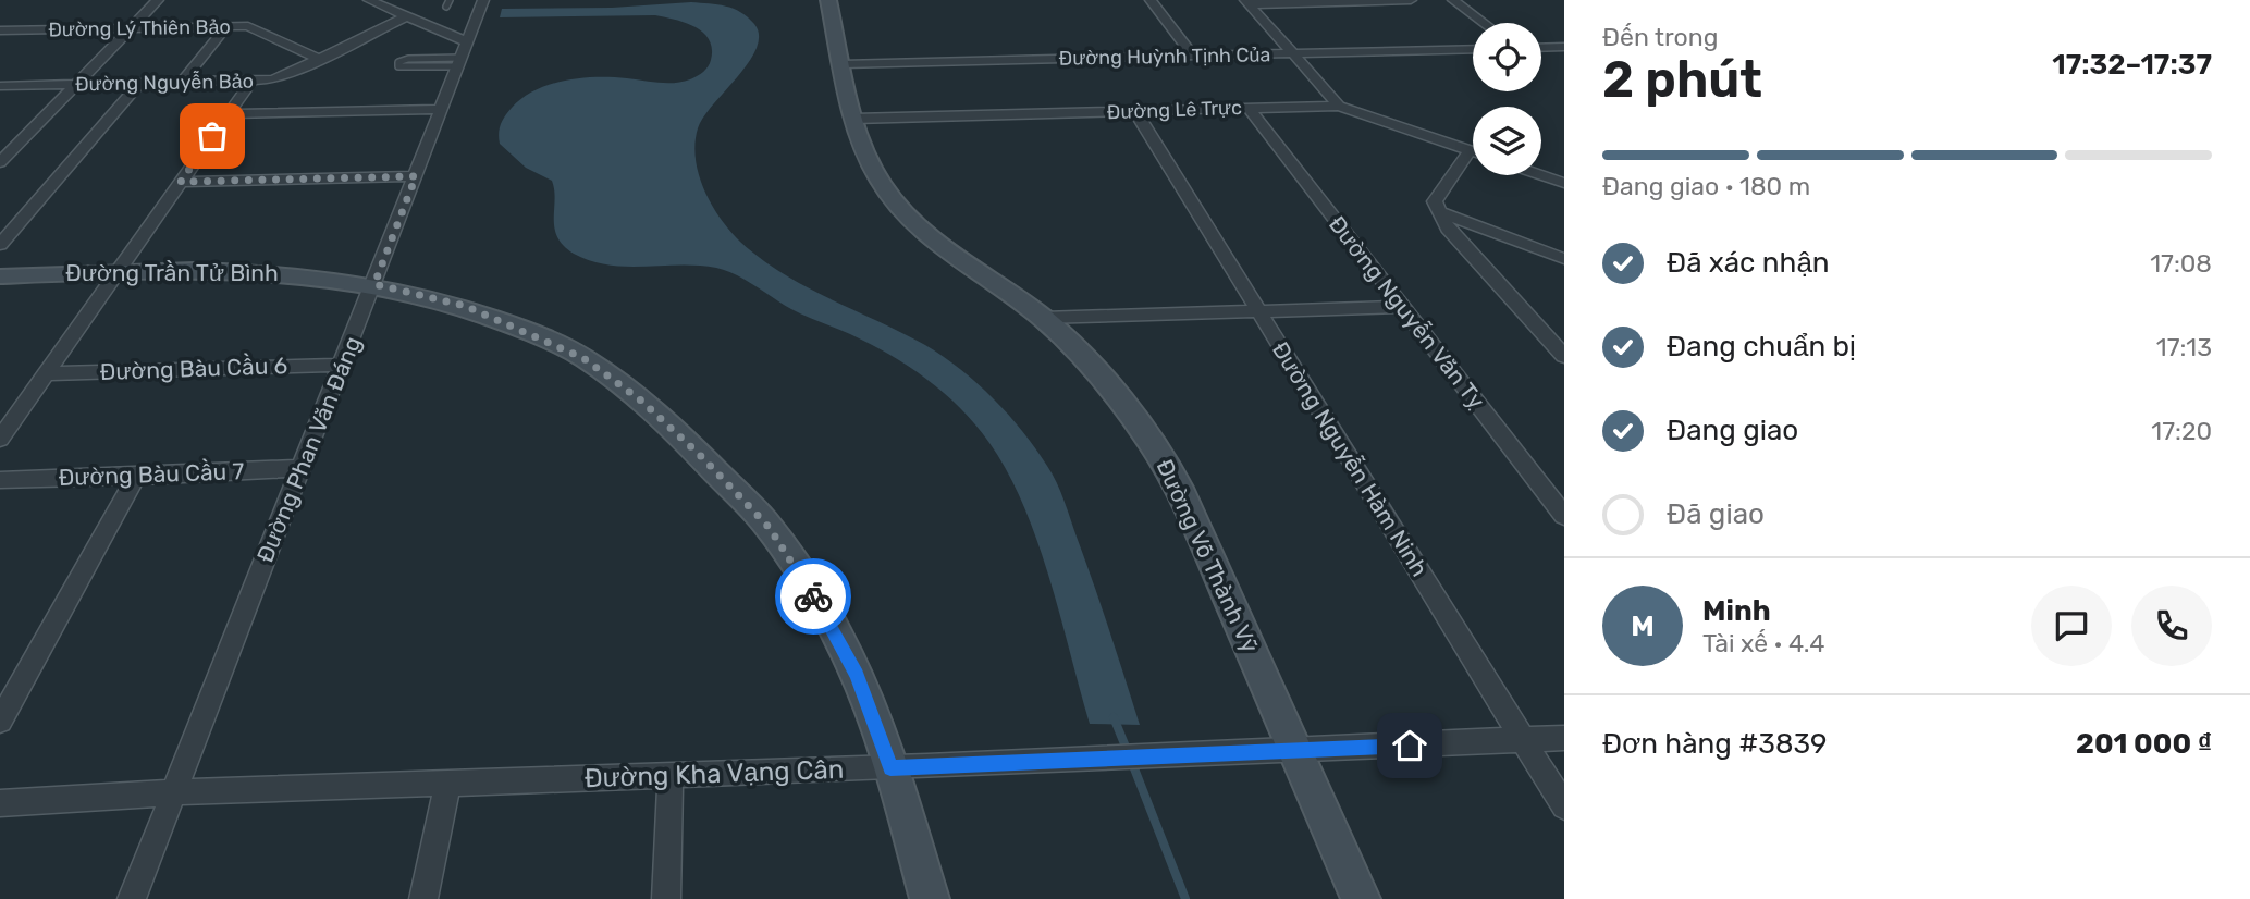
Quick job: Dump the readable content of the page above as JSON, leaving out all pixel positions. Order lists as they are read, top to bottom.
{
  "streets": {
    "street": [
      "Đường Lý Thiên Bảo",
      "Đường Huỳnh Tịnh Của",
      "Đường Nguyễn Bảo",
      "Đường Lê Trực",
      "Đường Trần Tử Bình",
      "Đường Nguyễn Văn Tỵ",
      "Đường Bàu Cầu 6",
      "Đường Phan Văn Đáng",
      "Đường Nguyễn Hàm Ninh",
      "Đường Bàu Cầu 7",
      "Đường Võ Thành Vỹ",
      "Đường Kha Vạng Cân"
    ]
  },
  "crossings": [
    ["Đường Lý Thiên Bảo", "Đường Nguyễn Bảo"],
    ["Đường Huỳnh Tịnh Của", "Đường Võ Thành Vỹ"],
    ["Đường Lê Trực", "Đường Nguyễn Văn Tỵ"],
    ["Đường Lê Trực", "Đường Nguyễn Hàm Ninh"],
    ["Đường Lê Trực", "Đường Võ Thành Vỹ"],
    ["Đường Trần Tử Bình", "Đường Phan Văn Đáng"],
    ["Đường Trần Tử Bình", "Đường Kha Vạng Cân"],
    ["Đường Bàu Cầu 6", "Đường Phan Văn Đáng"],
    ["Đường Phan Văn Đáng", "Đường Bàu Cầu 7"],
    ["Đường Phan Văn Đáng", "Đường Kha Vạng Cân"],
    ["Đường Nguyễn Hàm Ninh", "Đường Kha Vạng Cân"],
    ["Đường Võ Thành Vỹ", "Đường Kha Vạng Cân"]
  ],
  "page": {
    "heading": ["2 phút", "Đến trong", "17:32–17:37"],
    "panel": [
      "Minh",
      "Tài xế · 4.4",
      "Đơn hàng #3839",
      "201 000 ₫"
    ],
    "bar": "Đang giao · 180 m",
    "list": [
      ["Đã xác nhận", "17:08"],
      ["Đang chuẩn bị", "17:13"],
      ["Đang giao", "17:20"],
      "Đã giao"
    ],
    "round": "M"
  }
}
